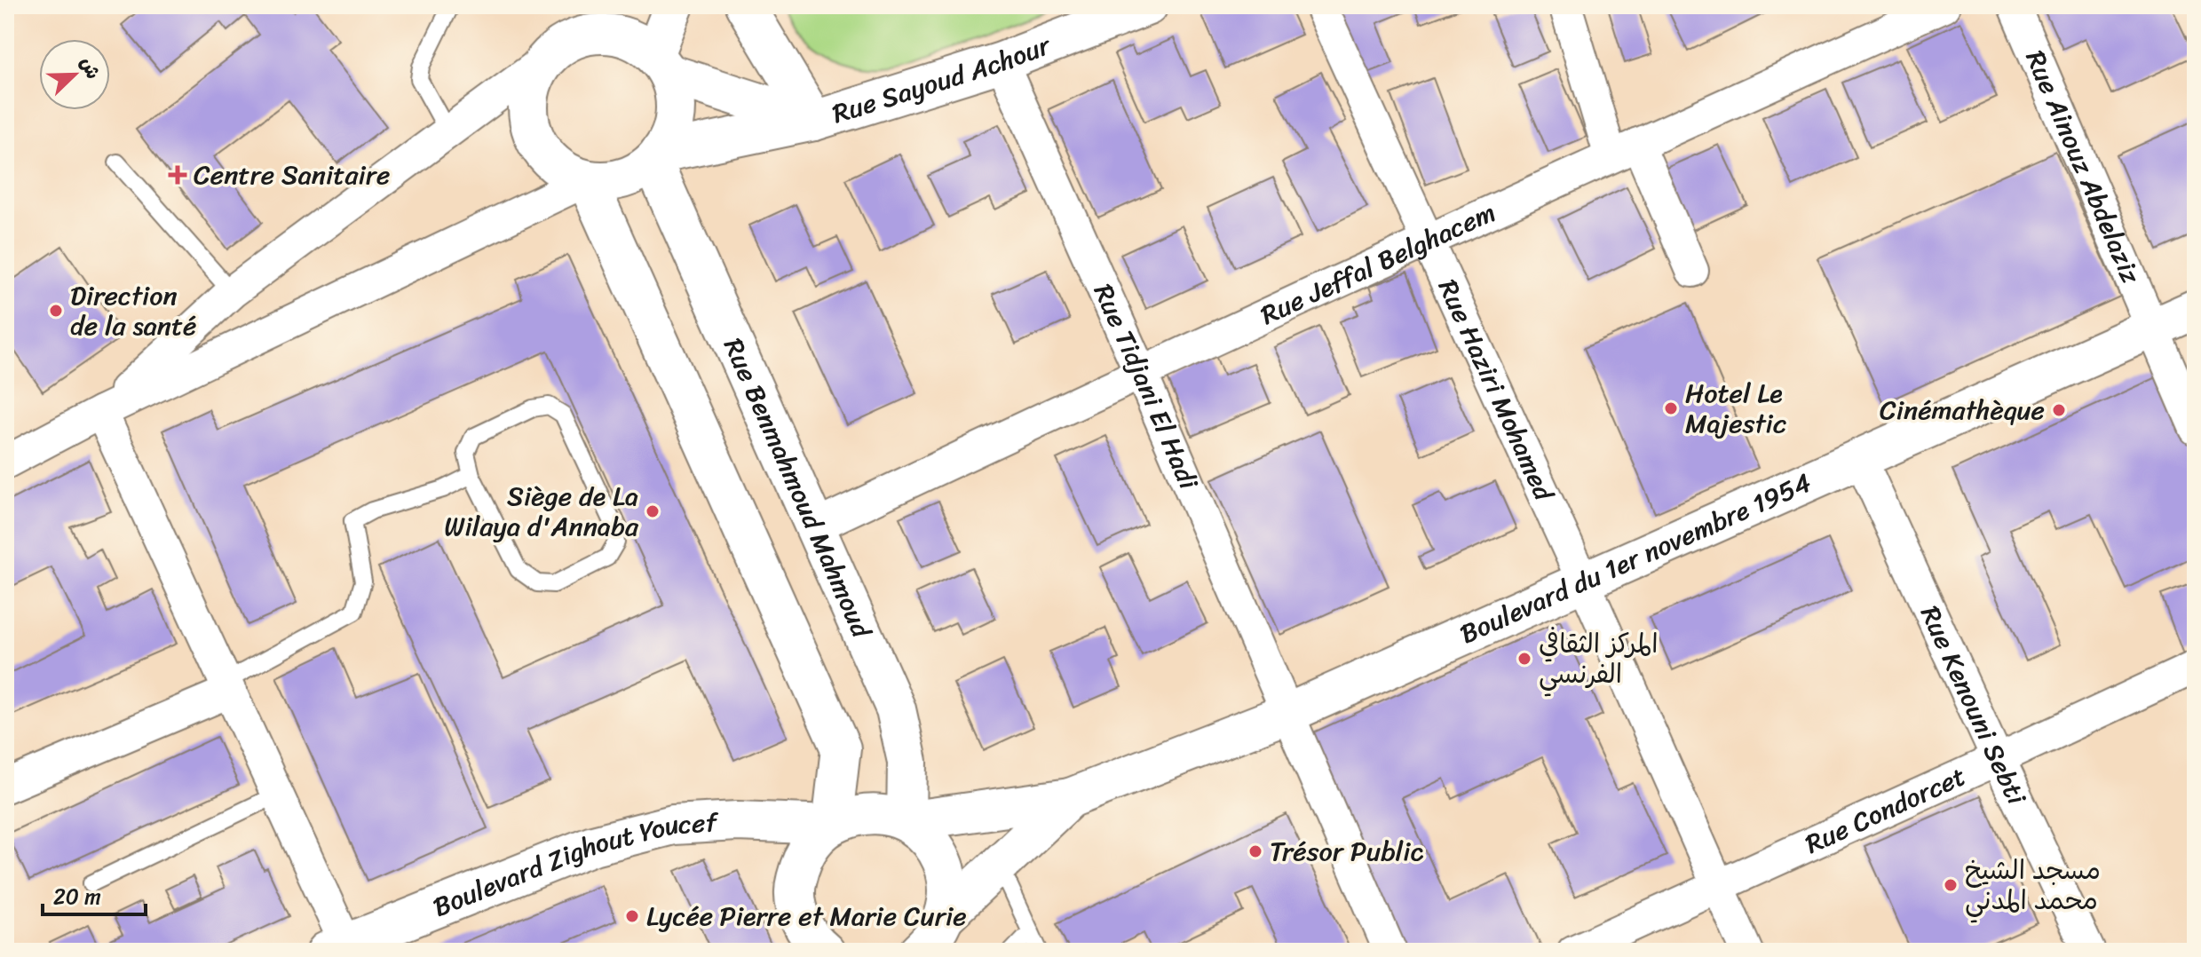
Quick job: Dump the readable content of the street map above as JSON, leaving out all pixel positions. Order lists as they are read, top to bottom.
{
  "streets": {
    "main road": [
      "Rue Sayoud Achour",
      "Rue Benmahmoud Mahmoud",
      "Boulevard du 1er novembre 1954",
      "Boulevard Zighout Youcef"
    ],
    "street": [
      "Rue Ainouz Abdelaziz",
      "Rue Jeffal Belghacem",
      "Rue Tidjani El Hadi",
      "Rue Haziri Mohamed",
      "Rue Kenouni Sebti",
      "Rue Condorcet"
    ]
  },
  "crossings": [
    ["Rue Sayoud Achour", "Rue Tidjani El Hadi"],
    ["Rue Sayoud Achour", "Rue Benmahmoud Mahmoud"],
    ["Rue Ainouz Abdelaziz", "Boulevard du 1er novembre 1954"],
    ["Rue Jeffal Belghacem", "Rue Tidjani El Hadi"],
    ["Rue Jeffal Belghacem", "Rue Haziri Mohamed"],
    ["Rue Jeffal Belghacem", "Rue Benmahmoud Mahmoud"],
    ["Rue Tidjani El Hadi", "Boulevard du 1er novembre 1954"],
    ["Rue Haziri Mohamed", "Boulevard du 1er novembre 1954"],
    ["Rue Haziri Mohamed", "Rue Condorcet"],
    ["Boulevard du 1er novembre 1954", "Rue Kenouni Sebti"],
    ["Rue Kenouni Sebti", "Rue Condorcet"]
  ],
  "places": {
    "health": ["Centre Sanitaire"],
    "other": [
      "Direction de la santé",
      "Hotel Le Majestic",
      "Cinémathèque",
      "Siège de La Wilaya d'Annaba",
      "المركز الثقافي الفرنسي",
      "Trésor Public",
      "مسجد الشيخ محمد المدني",
      "Lycée Pierre et Marie Curie"
    ]
  },
  "scale_bar": "20 m",
  "north": "top right"
}
